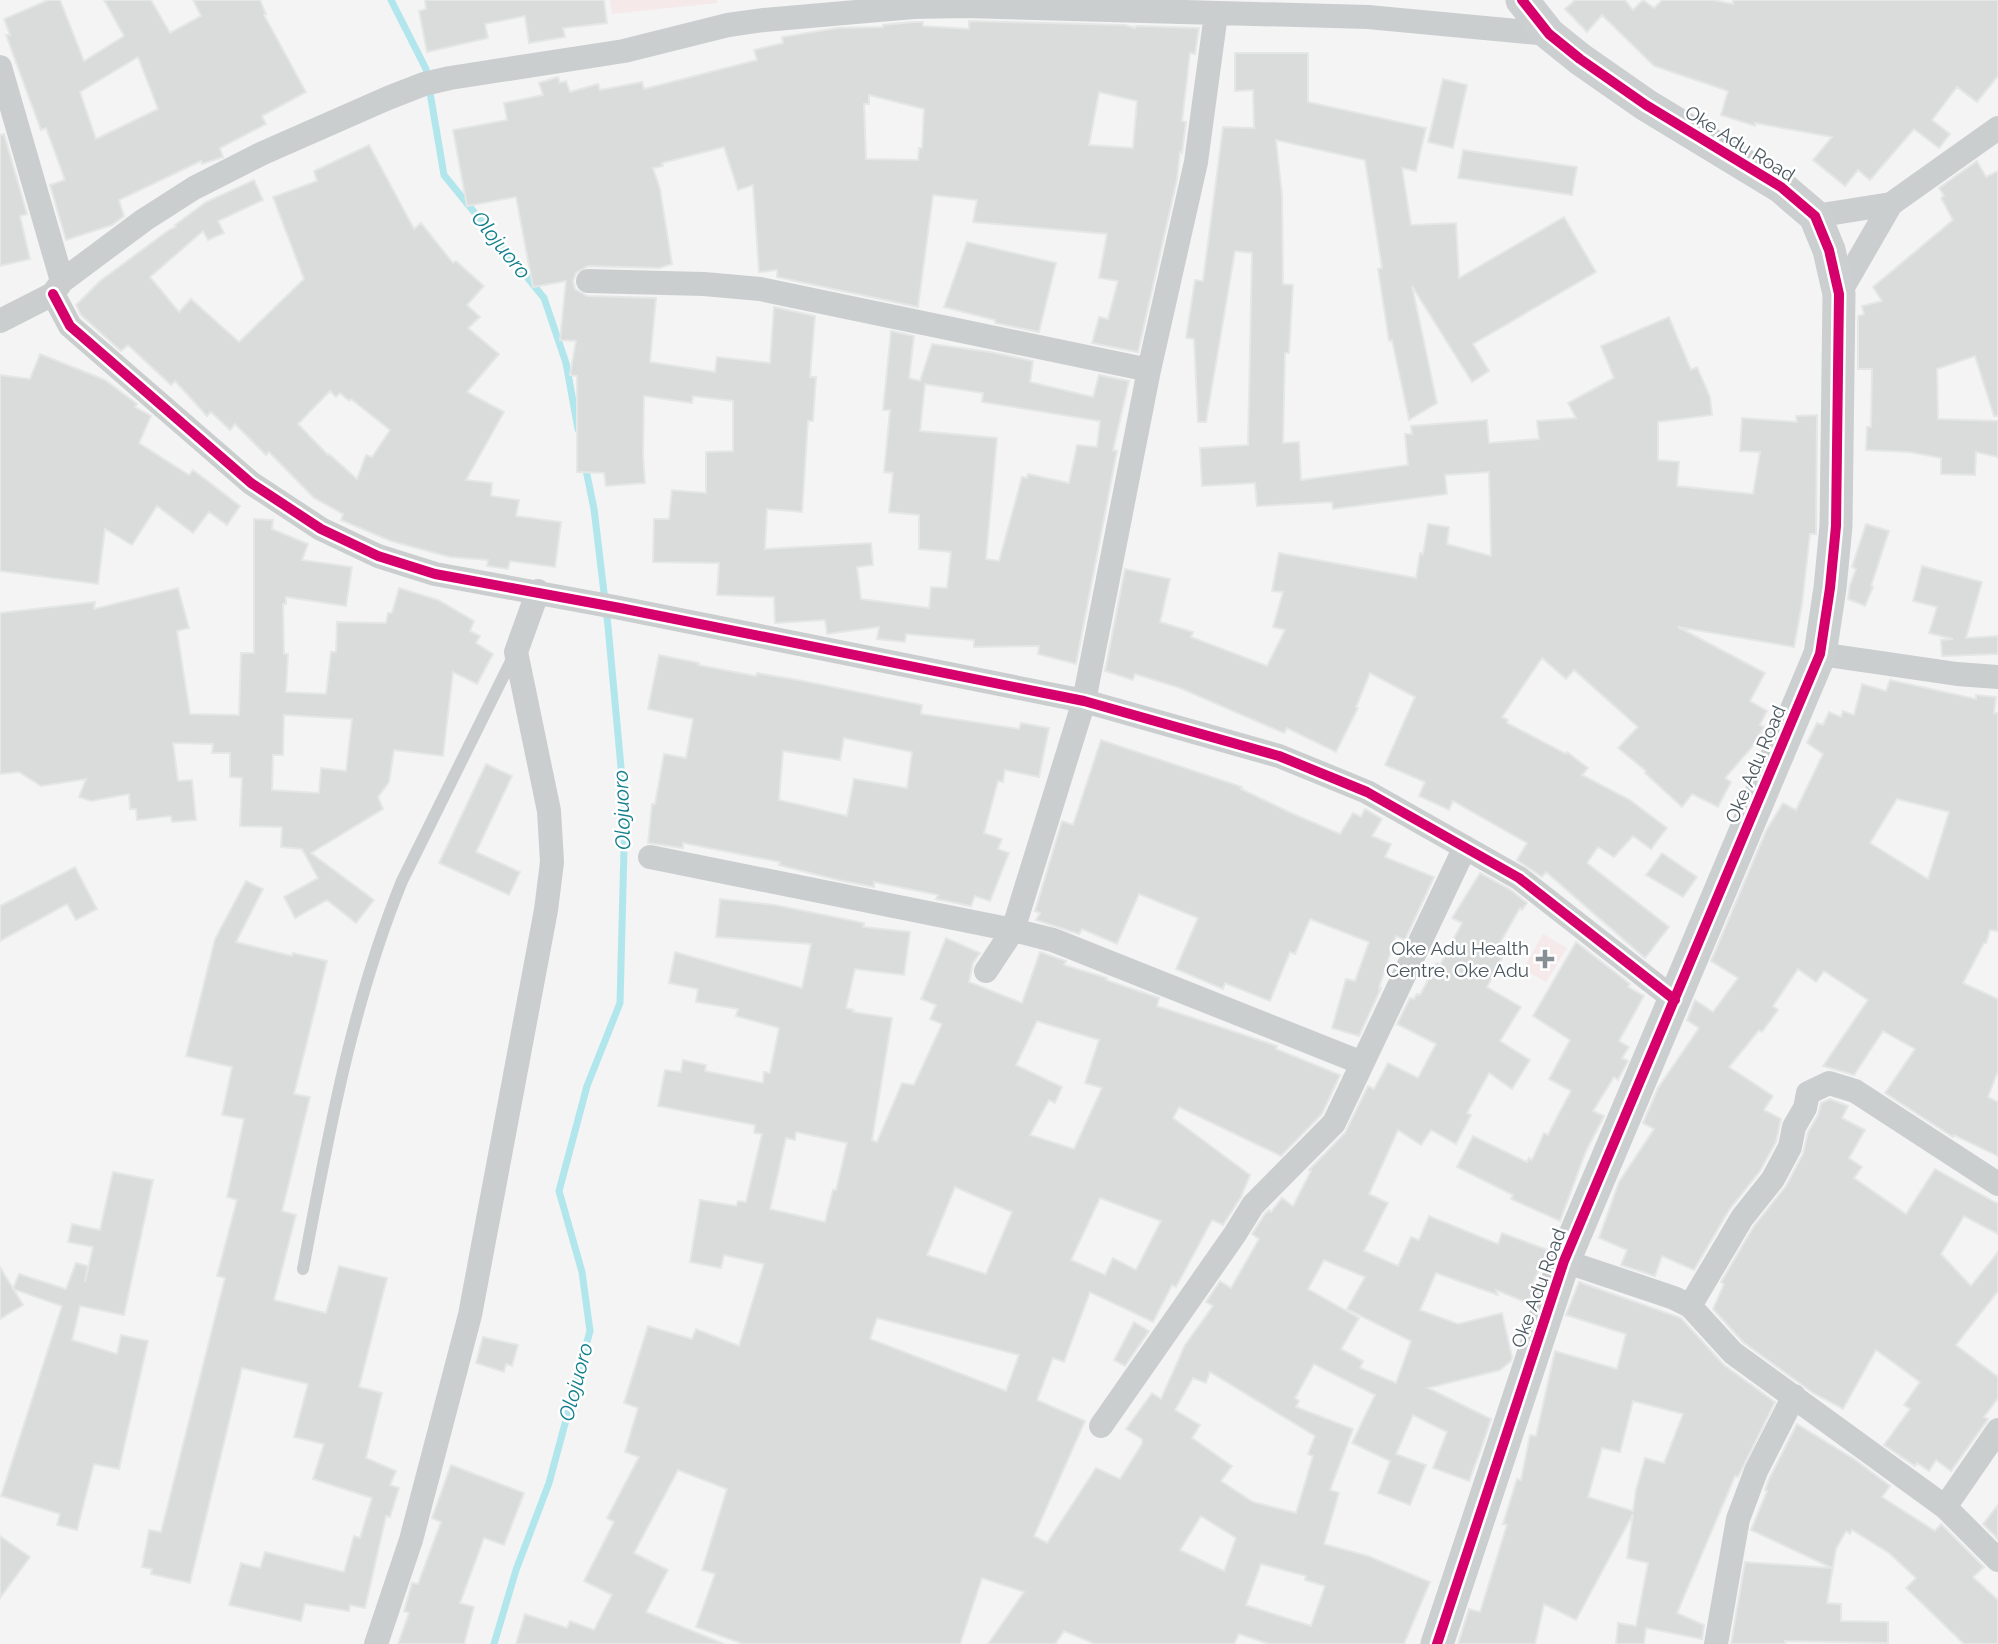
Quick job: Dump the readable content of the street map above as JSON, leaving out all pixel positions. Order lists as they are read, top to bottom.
{
  "streets": {
    "street": ["Oke Adu Road"]
  },
  "water": ["Olojuoro"],
  "places": {
    "health": ["Oke Adu Health Centre, Oke Adu"]
  }
}
